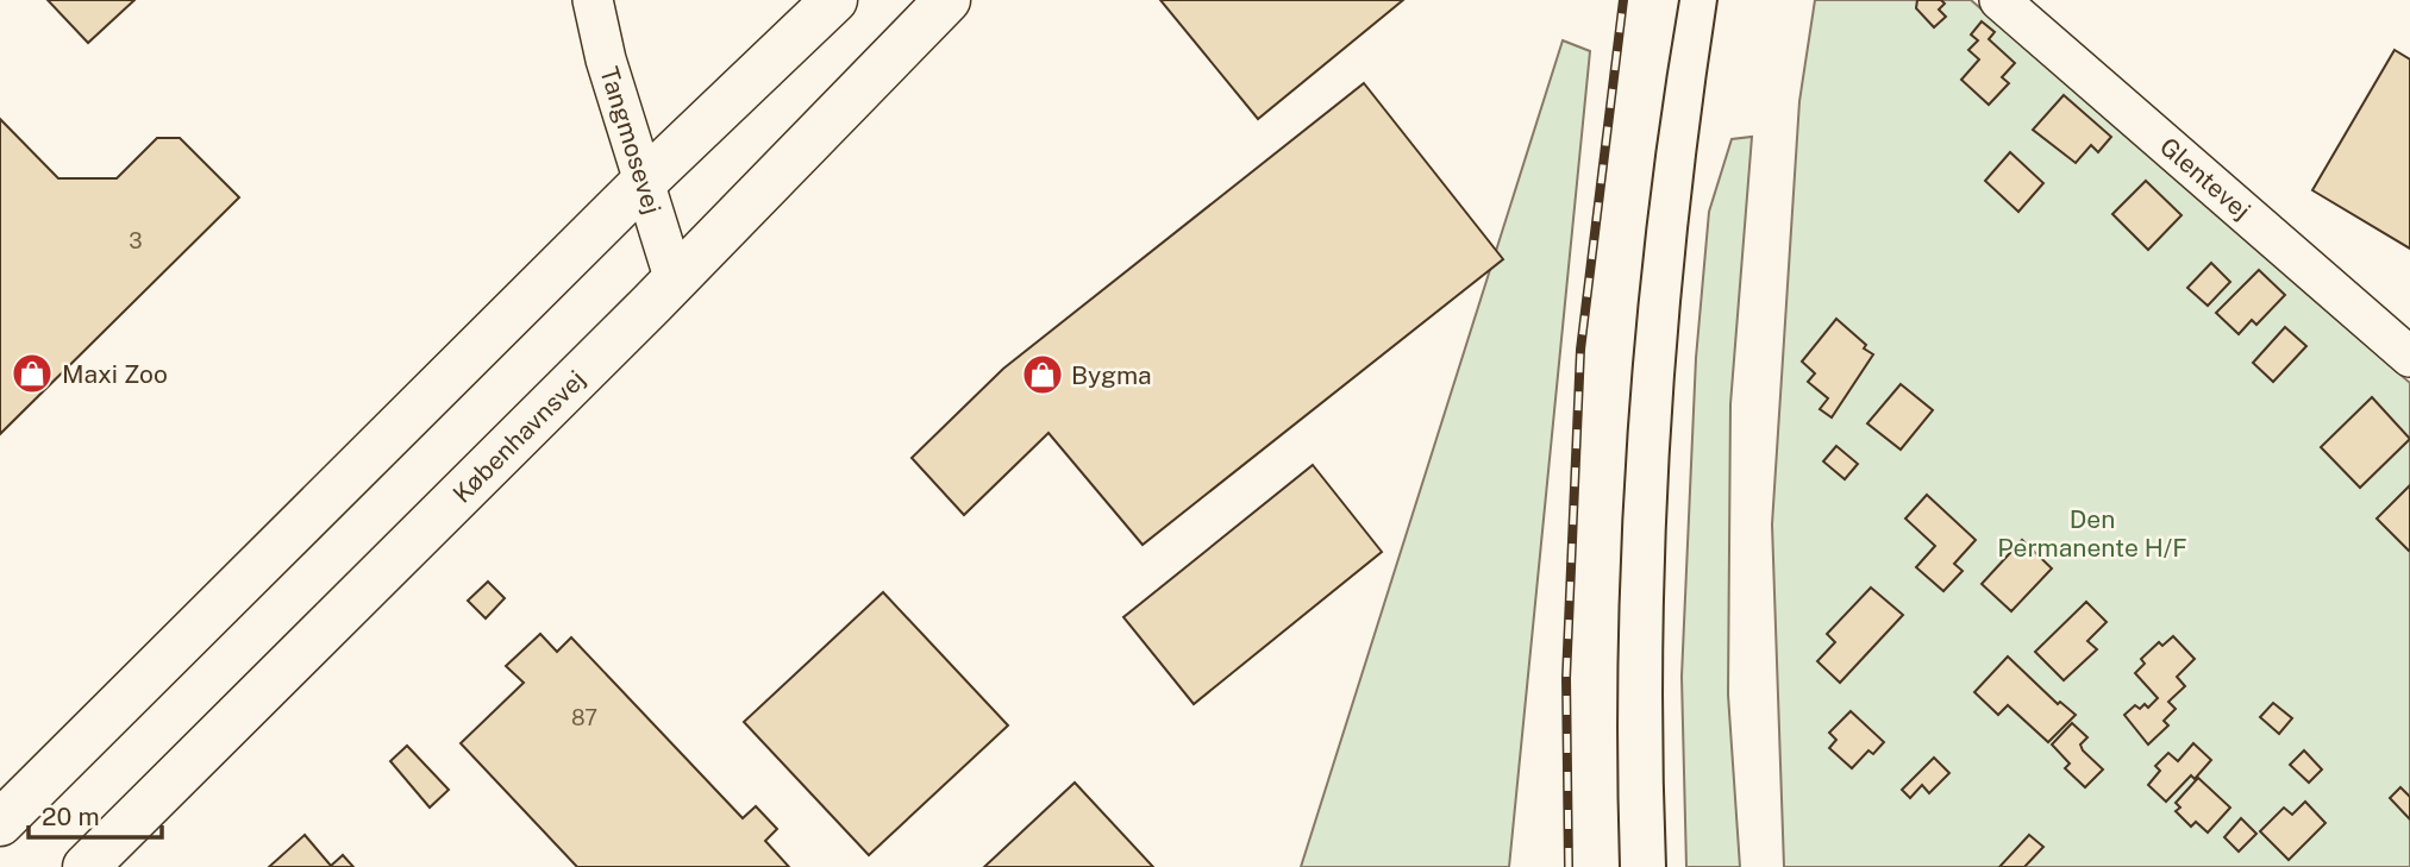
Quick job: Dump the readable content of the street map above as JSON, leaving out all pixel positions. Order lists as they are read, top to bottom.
{
  "streets": {
    "main road": ["Københavnsvej"],
    "street": ["Tangmosevej", "Glentevej"]
  },
  "crossings": [
    ["Tangmosevej", "Københavnsvej"]
  ],
  "parks": ["Den Permanente H/F"],
  "places": {
    "shop": ["Maxi Zoo", "Bygma"]
  },
  "house_numbers": ["3", "87"],
  "scale_bar": "20 m"
}
